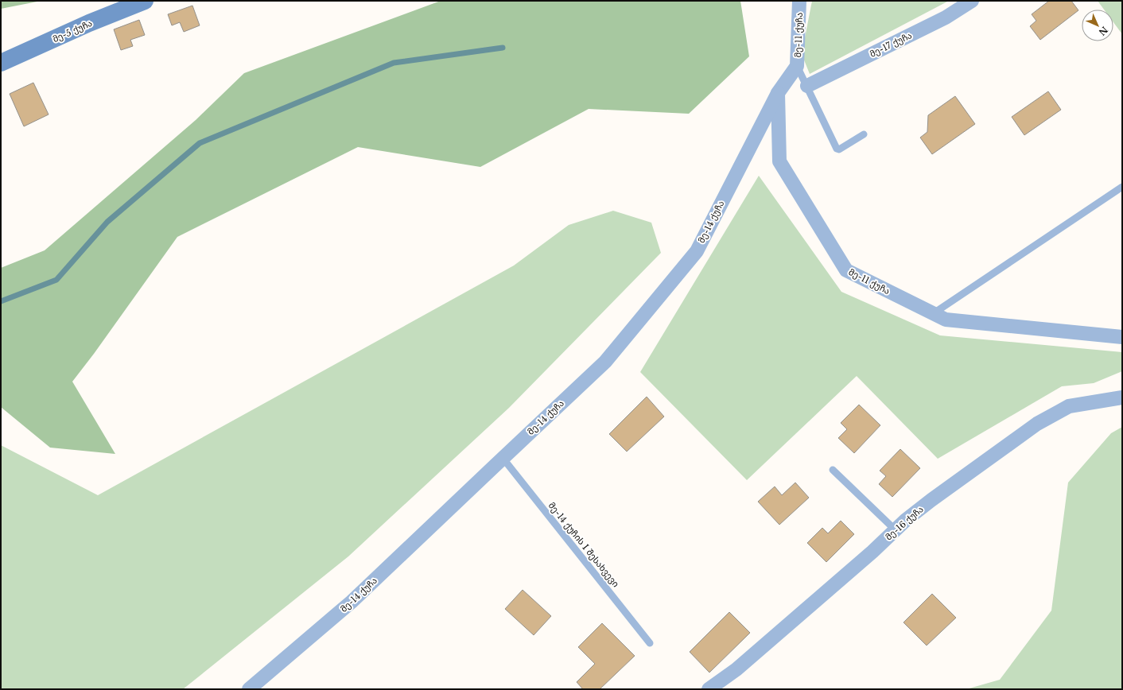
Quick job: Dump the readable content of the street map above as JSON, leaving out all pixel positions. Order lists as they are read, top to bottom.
{
  "streets": {
    "street": [
      "მე-5 ქუჩა",
      "მე-11 ქუჩა",
      "მე-17 ქუჩა",
      "მე-14 ქუჩა",
      "მე-16 ქუჩა"
    ],
    "lane": ["მე-14 ქუჩის I შესახვევი"]
  },
  "crossings": [
    ["მე-11 ქუჩა", "მე-14 ქუჩა"],
    ["მე-14 ქუჩა", "მე-14 ქუჩის I შესახვევი"]
  ],
  "north": "bottom right"
}
